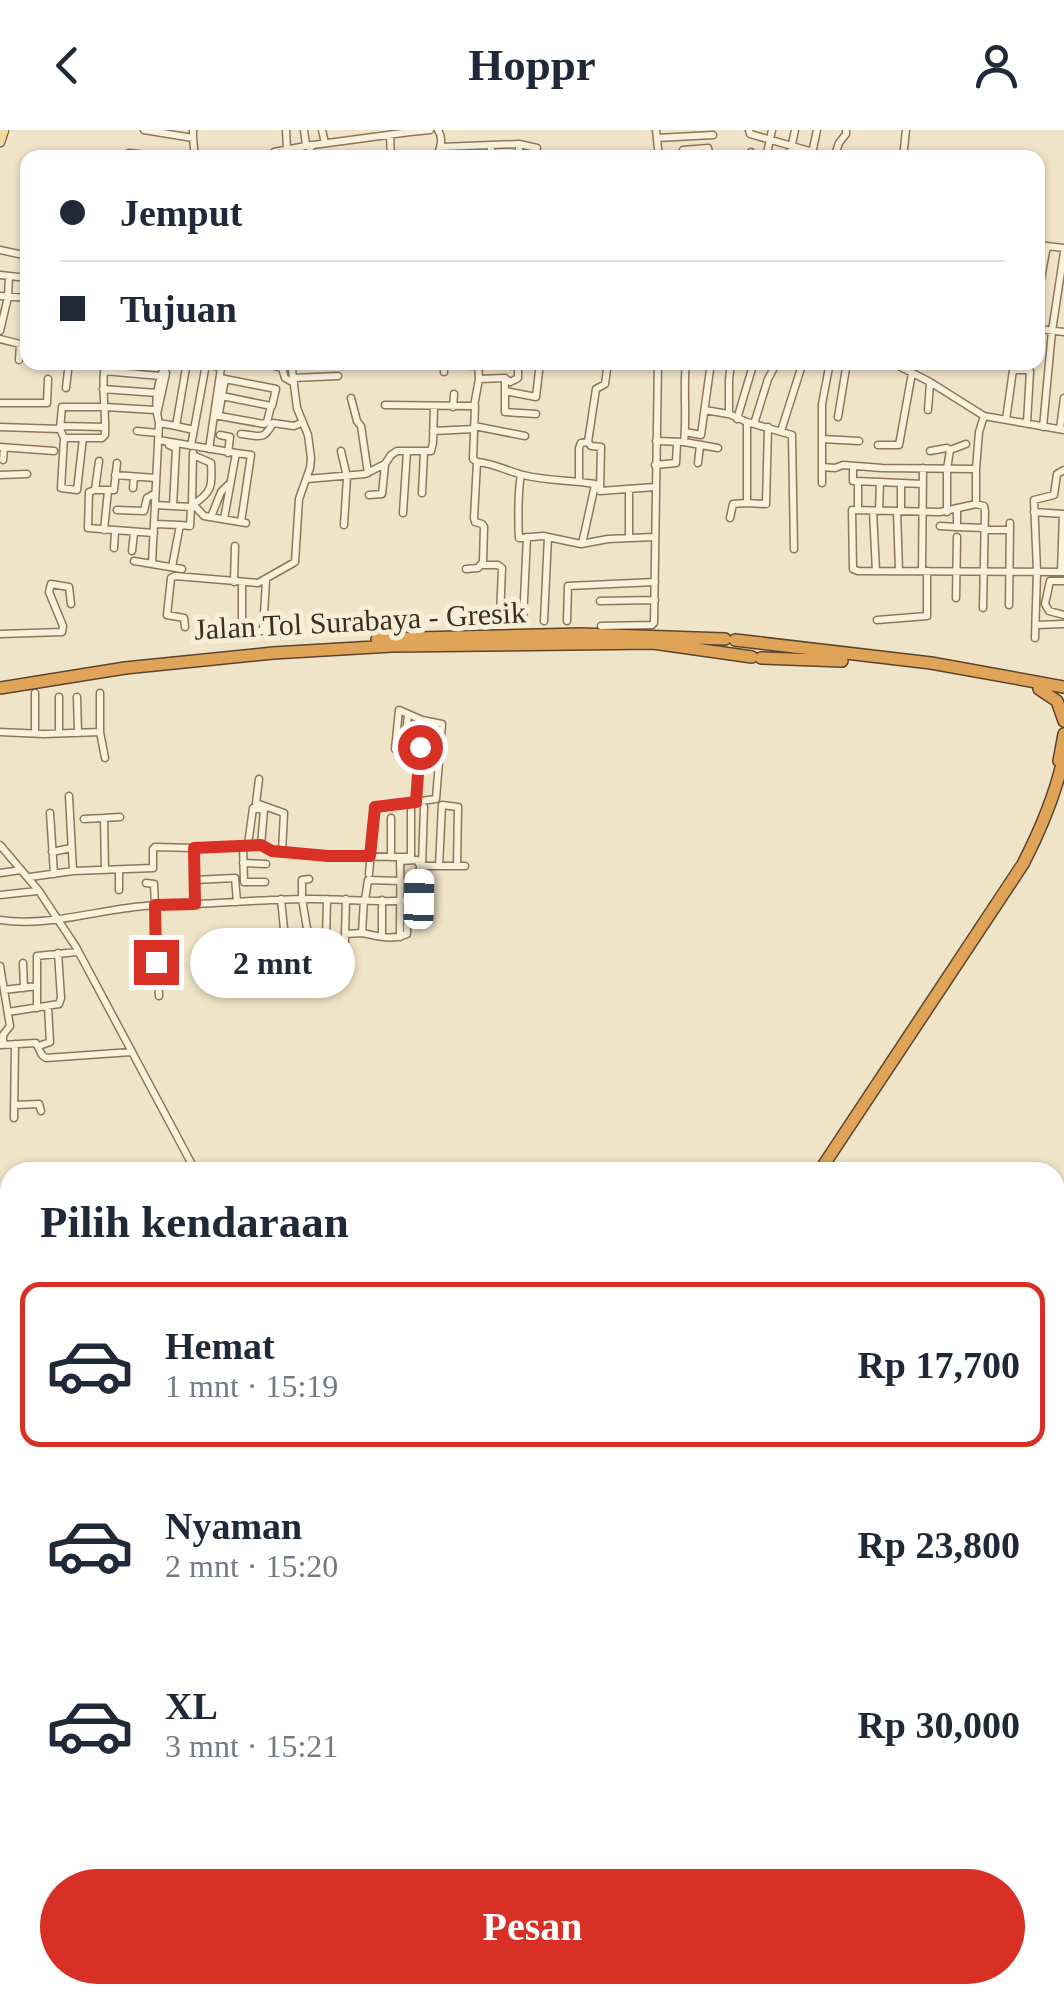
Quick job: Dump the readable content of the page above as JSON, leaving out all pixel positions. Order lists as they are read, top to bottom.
{
  "streets": {
    "highway": ["Jalan Tol Surabaya - Gresik"]
  },
  "page": {
    "header": "Hoppr",
    "banner": ["Jemput", "Tujuan"],
    "bubble": "2 mnt",
    "heading": "Pilih kendaraan",
    "list": [
      {
        "name": "Hemat",
        "note": "1 mnt · 15:19",
        "value": "Rp 17,700"
      },
      {
        "name": "Nyaman",
        "note": "2 mnt · 15:20",
        "value": "Rp 23,800"
      },
      {
        "name": "XL",
        "note": "3 mnt · 15:21",
        "value": "Rp 30,000"
      }
    ],
    "buttons": "Pesan"
  }
}
